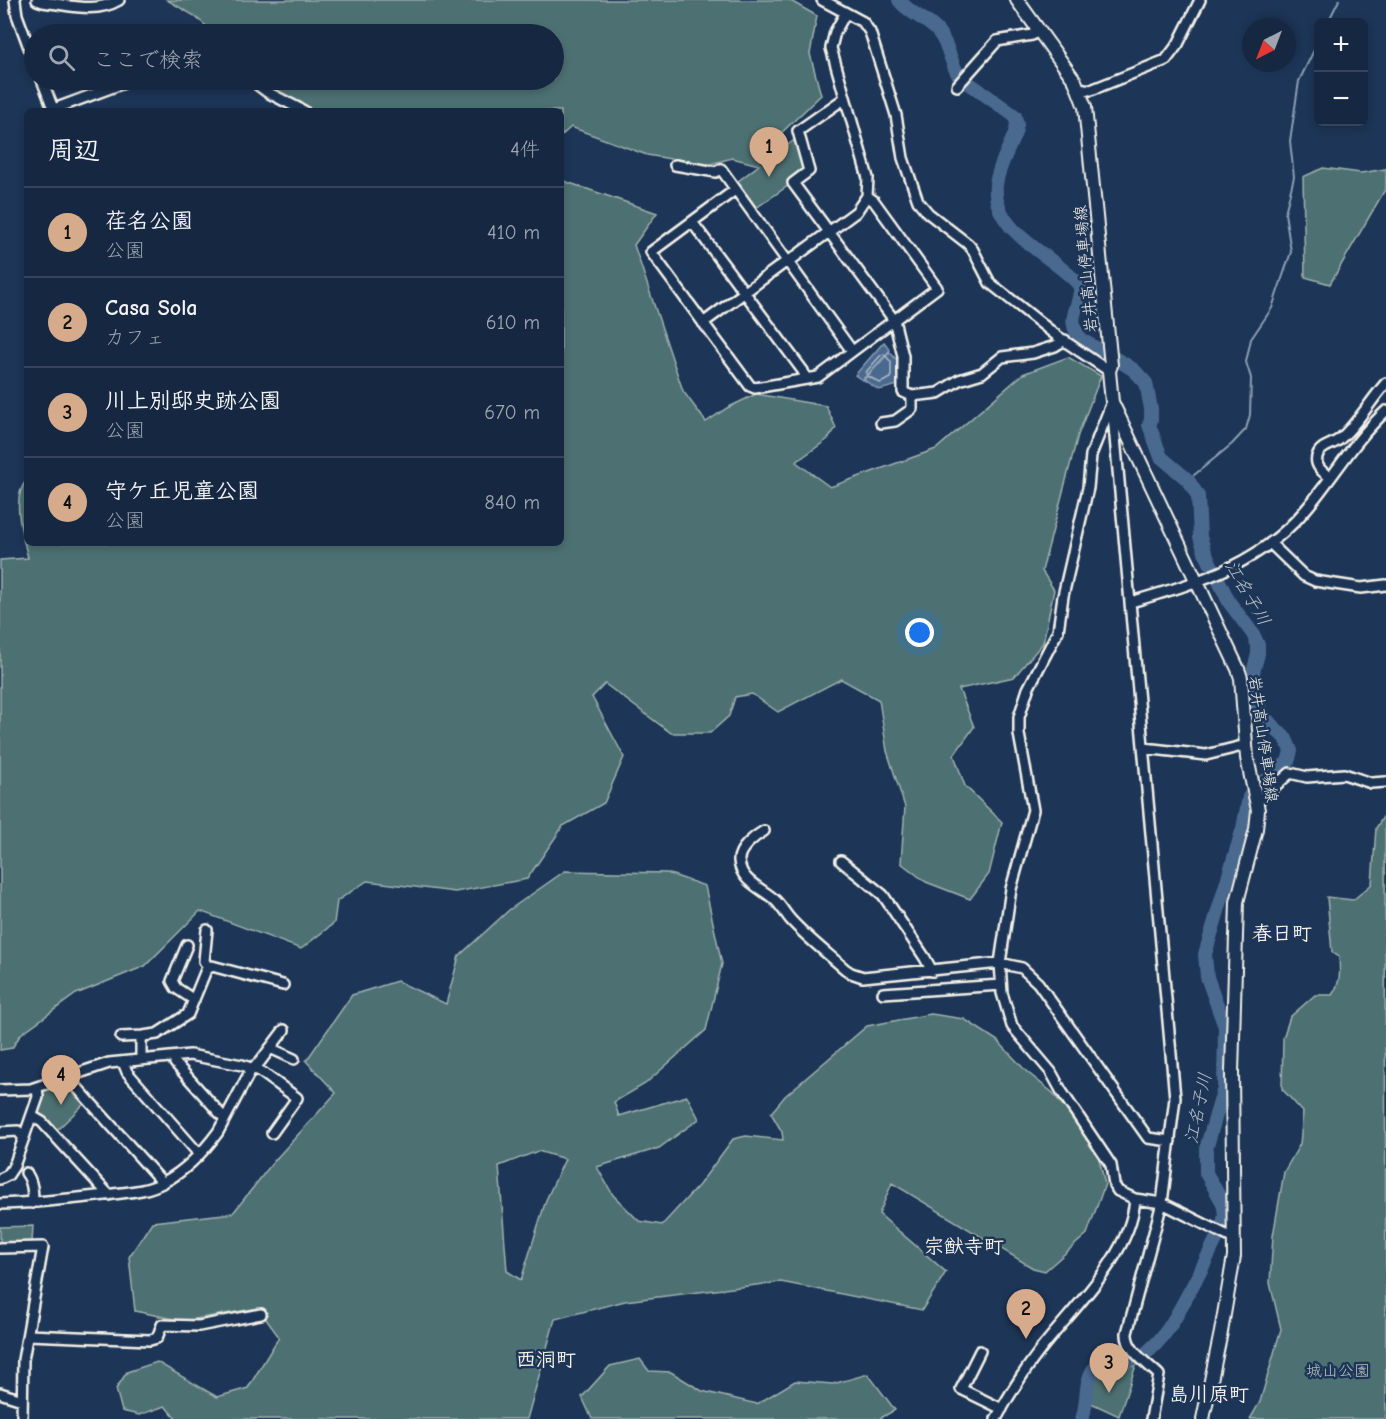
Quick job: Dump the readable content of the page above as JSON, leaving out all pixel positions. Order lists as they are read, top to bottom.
{
  "streets": {
    "main road": ["岩井高山停車場線"]
  },
  "districts": [
    "春日町",
    "宗猷寺町",
    "西洞町",
    "島川原町"
  ],
  "water": ["江名子川"],
  "parks": ["城山公園"],
  "north": "bottom left",
  "page": {
    "map_buttons": ["+", "−"],
    "search": "ここで検索",
    "heading": ["周辺", "4件"],
    "pins": [
      "1",
      "4",
      "2",
      "3"
    ],
    "list": [
      {
        "mark": "1",
        "name": "荏名公園",
        "note": "公園",
        "value": "410 m"
      },
      {
        "mark": "2",
        "name": "Casa Sola",
        "note": "カフェ",
        "value": "610 m"
      },
      {
        "mark": "3",
        "name": "川上別邸史跡公園",
        "note": "公園",
        "value": "670 m"
      },
      {
        "mark": "4",
        "name": "守ケ丘児童公園",
        "note": "公園",
        "value": "840 m"
      }
    ]
  }
}
